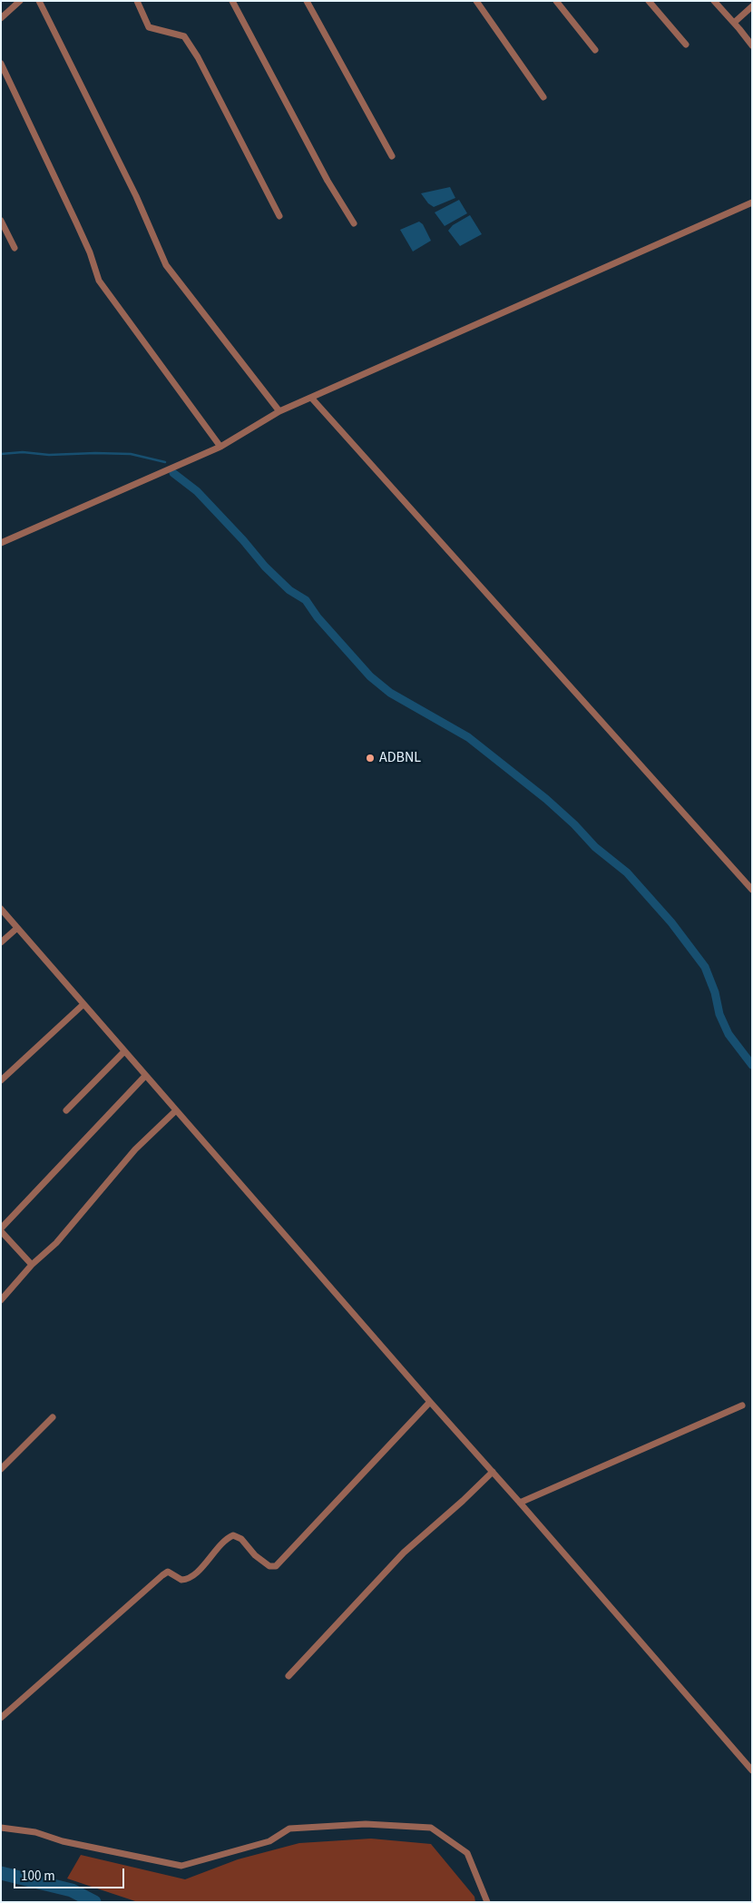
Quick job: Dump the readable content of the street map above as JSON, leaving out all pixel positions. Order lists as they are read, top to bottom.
{
  "places": ["ADBNL"],
  "scale_bar": "100 m"
}
